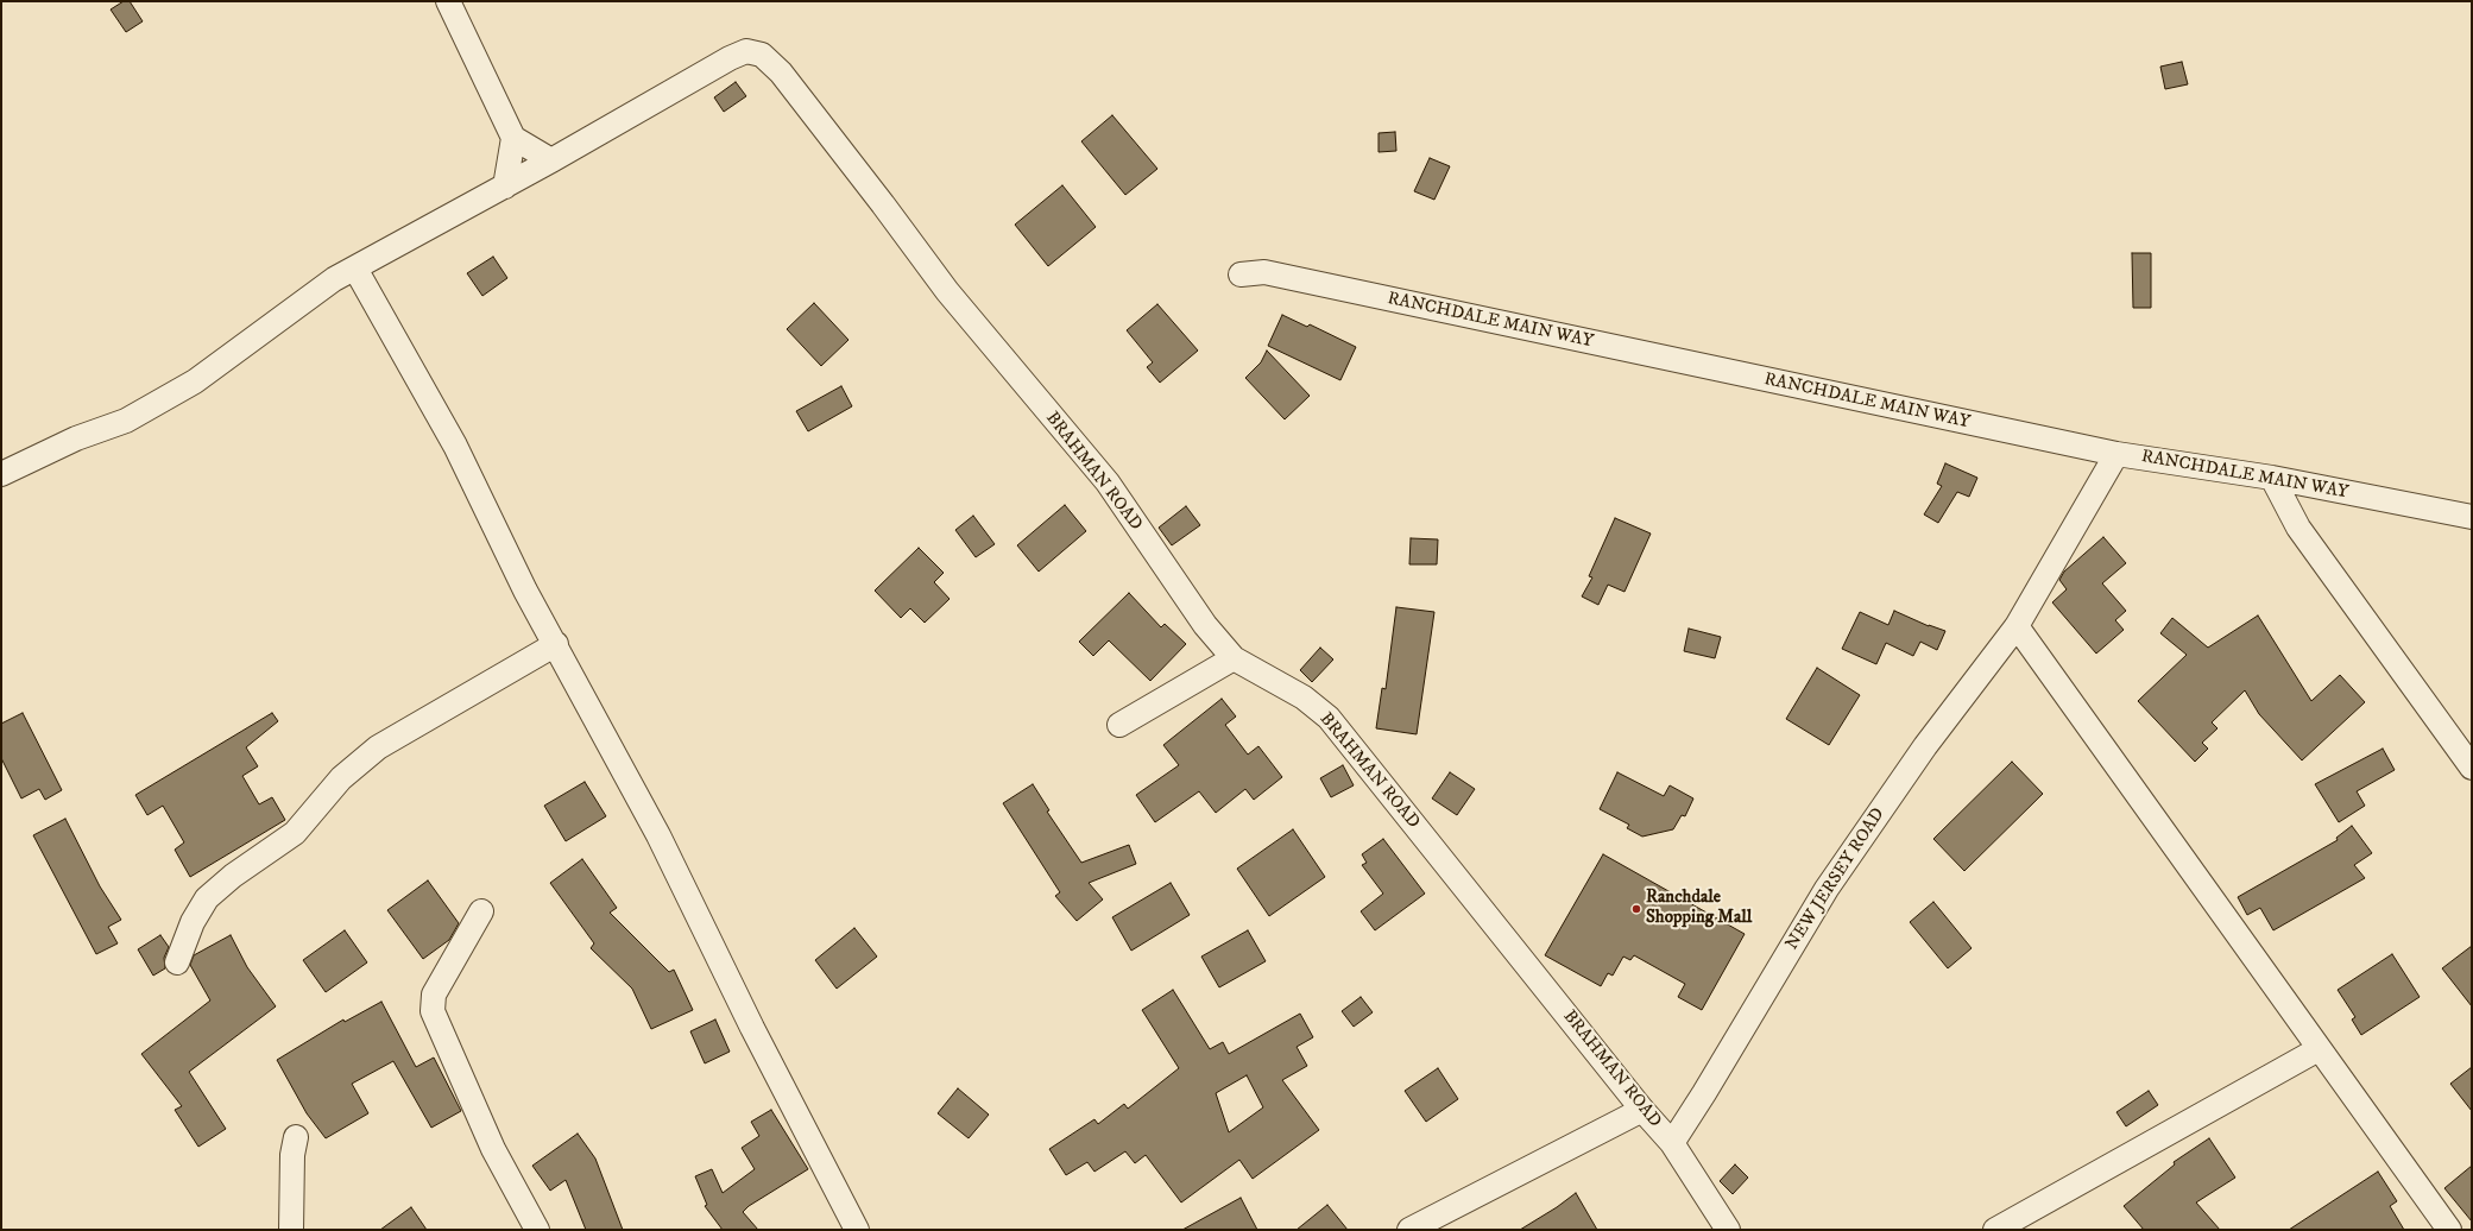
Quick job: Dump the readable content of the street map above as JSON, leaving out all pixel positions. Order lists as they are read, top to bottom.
{
  "streets": {
    "street": ["RANCHDALE MAIN WAY", "BRAHMAN ROAD", "NEW JERSEY ROAD"]
  },
  "crossings": [
    ["RANCHDALE MAIN WAY", "NEW JERSEY ROAD"],
    ["BRAHMAN ROAD", "NEW JERSEY ROAD"]
  ],
  "places": ["Ranchdale Shopping Mall"]
}
